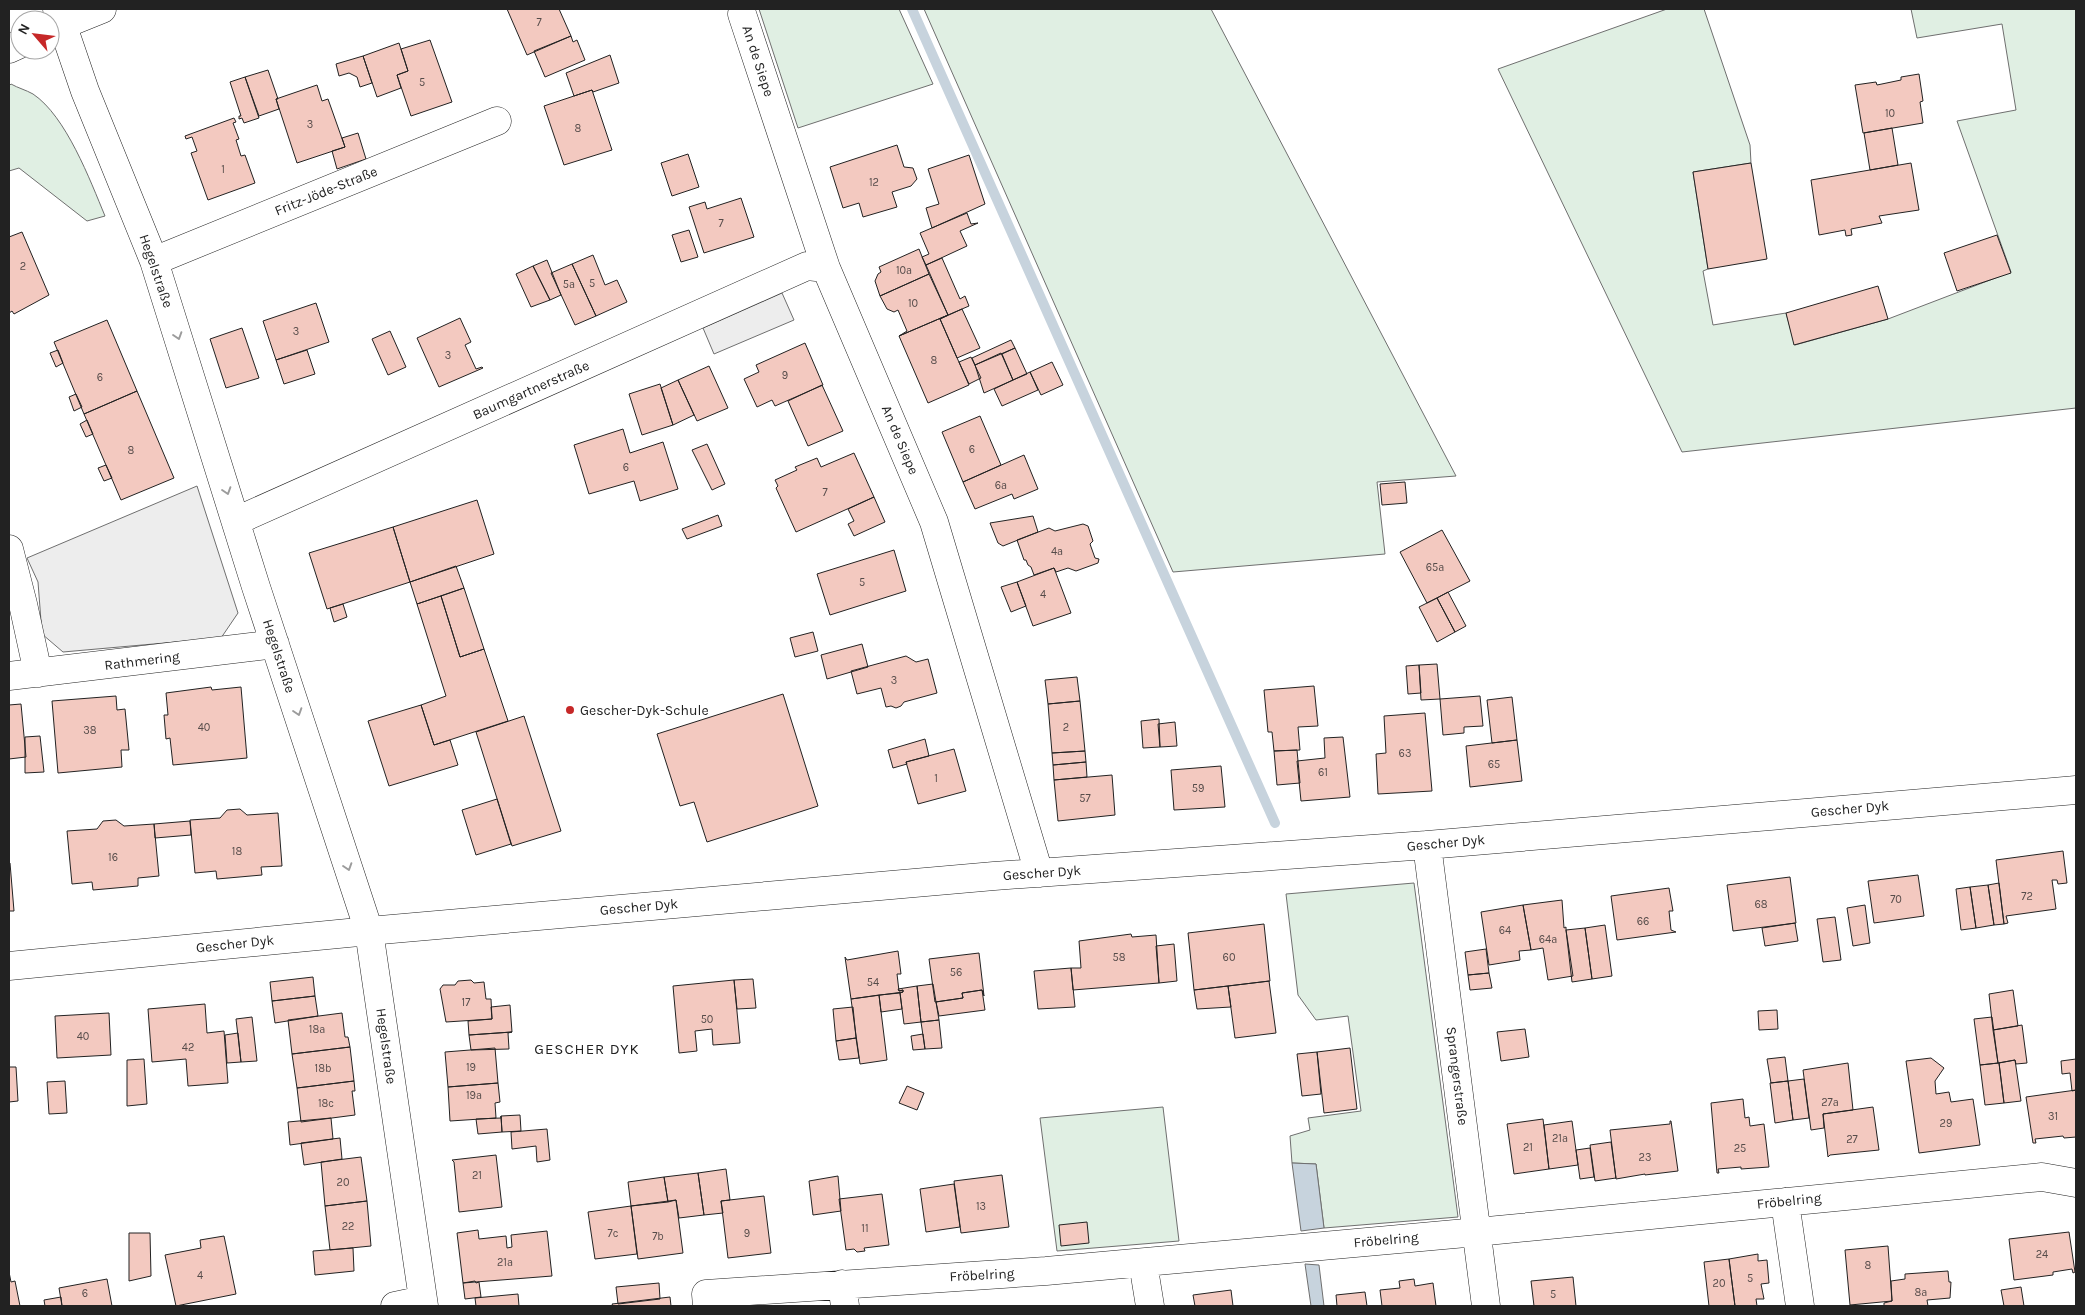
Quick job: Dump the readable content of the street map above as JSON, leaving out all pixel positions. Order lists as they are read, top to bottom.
{
  "streets": {
    "street": [
      "An de Siepe",
      "Fritz-Jöde-Straße",
      "Hegelstraße",
      "Baumgartnerstraße",
      "Rathmering",
      "Gescher Dyk",
      "Sprangerstraße",
      "Fröbelring"
    ]
  },
  "crossings": [
    ["An de Siepe", "Baumgartnerstraße"],
    ["An de Siepe", "Gescher Dyk"],
    ["Fritz-Jöde-Straße", "Hegelstraße"],
    ["Hegelstraße", "Baumgartnerstraße"],
    ["Hegelstraße", "Rathmering"],
    ["Hegelstraße", "Gescher Dyk"],
    ["Gescher Dyk", "Sprangerstraße"],
    ["Sprangerstraße", "Fröbelring"]
  ],
  "one_way": ["Hegelstraße"],
  "districts": ["GESCHER DYK"],
  "places": ["Gescher-Dyk-Schule"],
  "house_numbers": [
    "7",
    "5",
    "10",
    "3",
    "8",
    "1",
    "12",
    "7",
    "2",
    "10a",
    "5",
    "5a",
    "10",
    "3",
    "3",
    "8",
    "9",
    "6",
    "6",
    "8",
    "6",
    "6a",
    "7",
    "4a",
    "65a",
    "5",
    "4",
    "3",
    "40",
    "2",
    "38",
    "63",
    "65",
    "61",
    "1",
    "59",
    "57",
    "18",
    "16",
    "72",
    "70",
    "68",
    "66",
    "64",
    "64a",
    "58",
    "60",
    "56",
    "54",
    "17",
    "50",
    "18a",
    "40",
    "42",
    "19",
    "18b",
    "19a",
    "27a",
    "18c",
    "31",
    "29",
    "21a",
    "27",
    "21",
    "25",
    "23",
    "21",
    "20",
    "13",
    "22",
    "11",
    "7c",
    "9",
    "7b",
    "24",
    "21a",
    "8",
    "4",
    "5",
    "20",
    "8a",
    "6",
    "5"
  ],
  "north": "top left"
}
